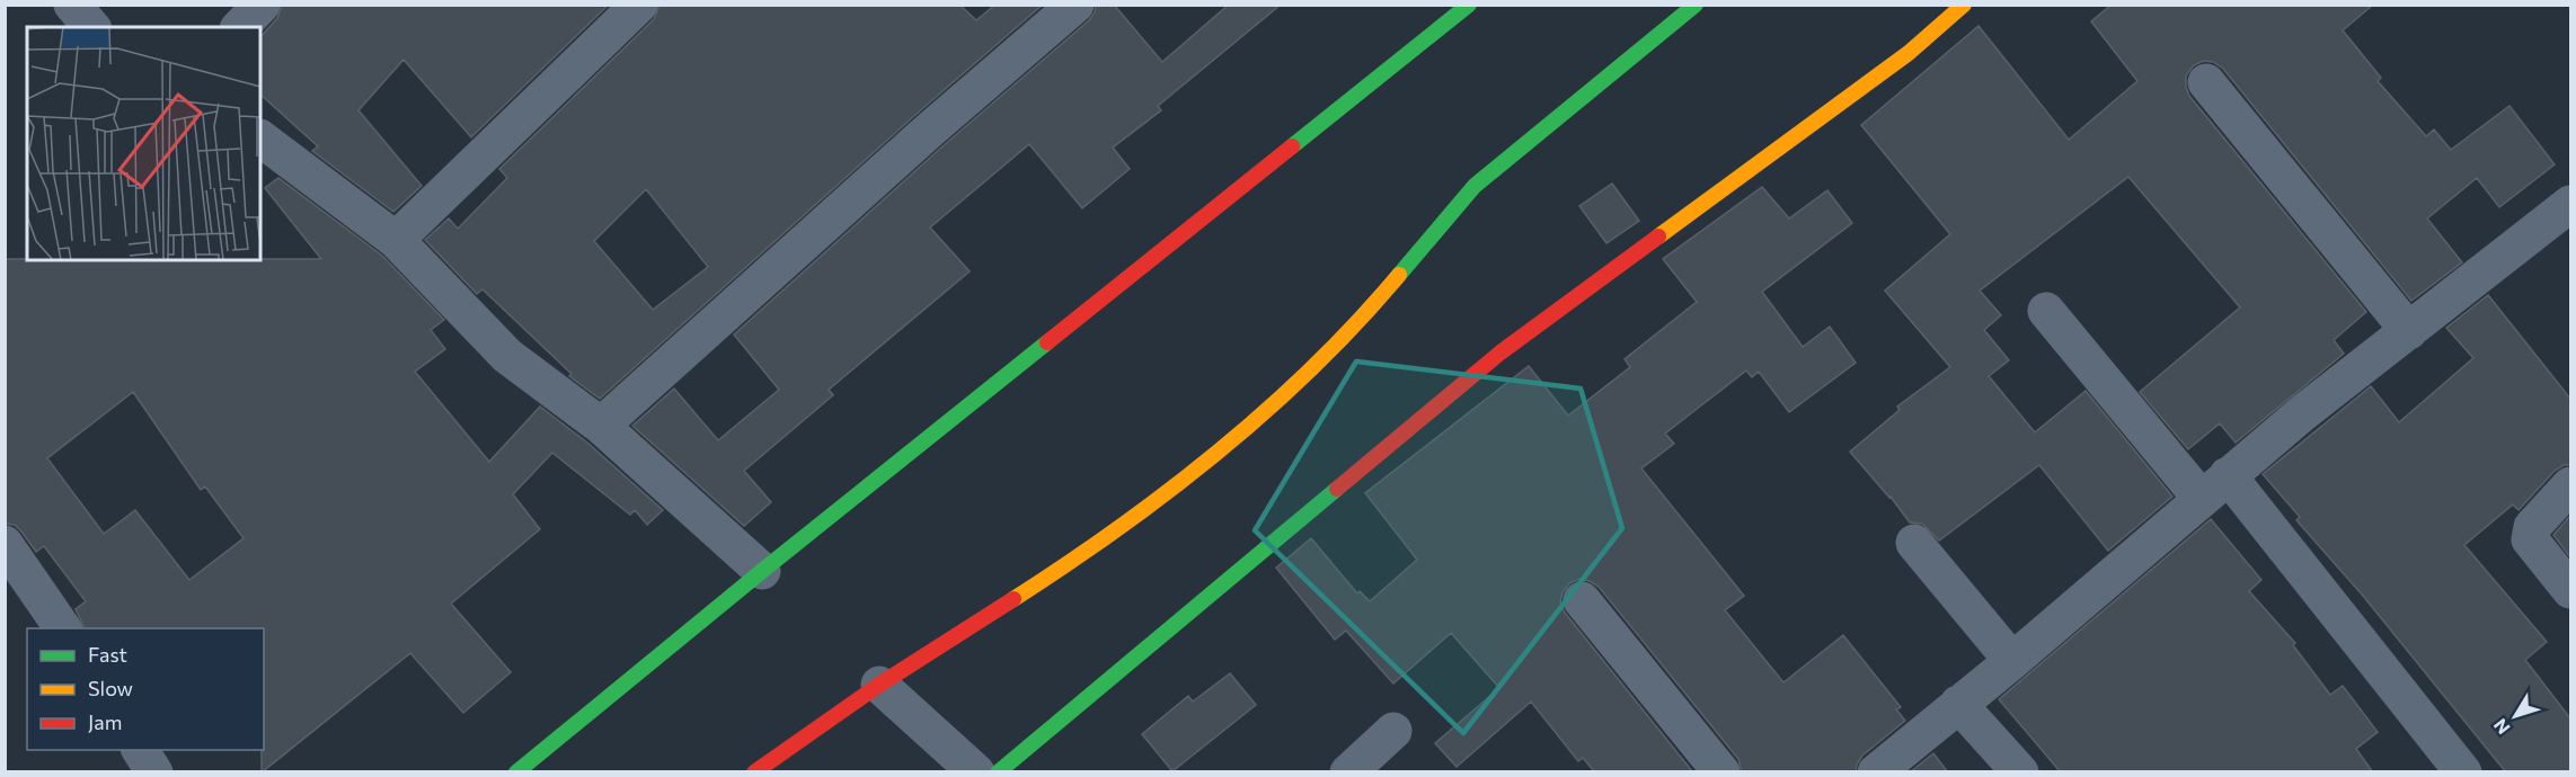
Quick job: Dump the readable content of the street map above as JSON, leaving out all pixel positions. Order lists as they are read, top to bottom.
{
  "legend": ["Fast", "Slow", "Jam"],
  "north": "bottom left"
}
